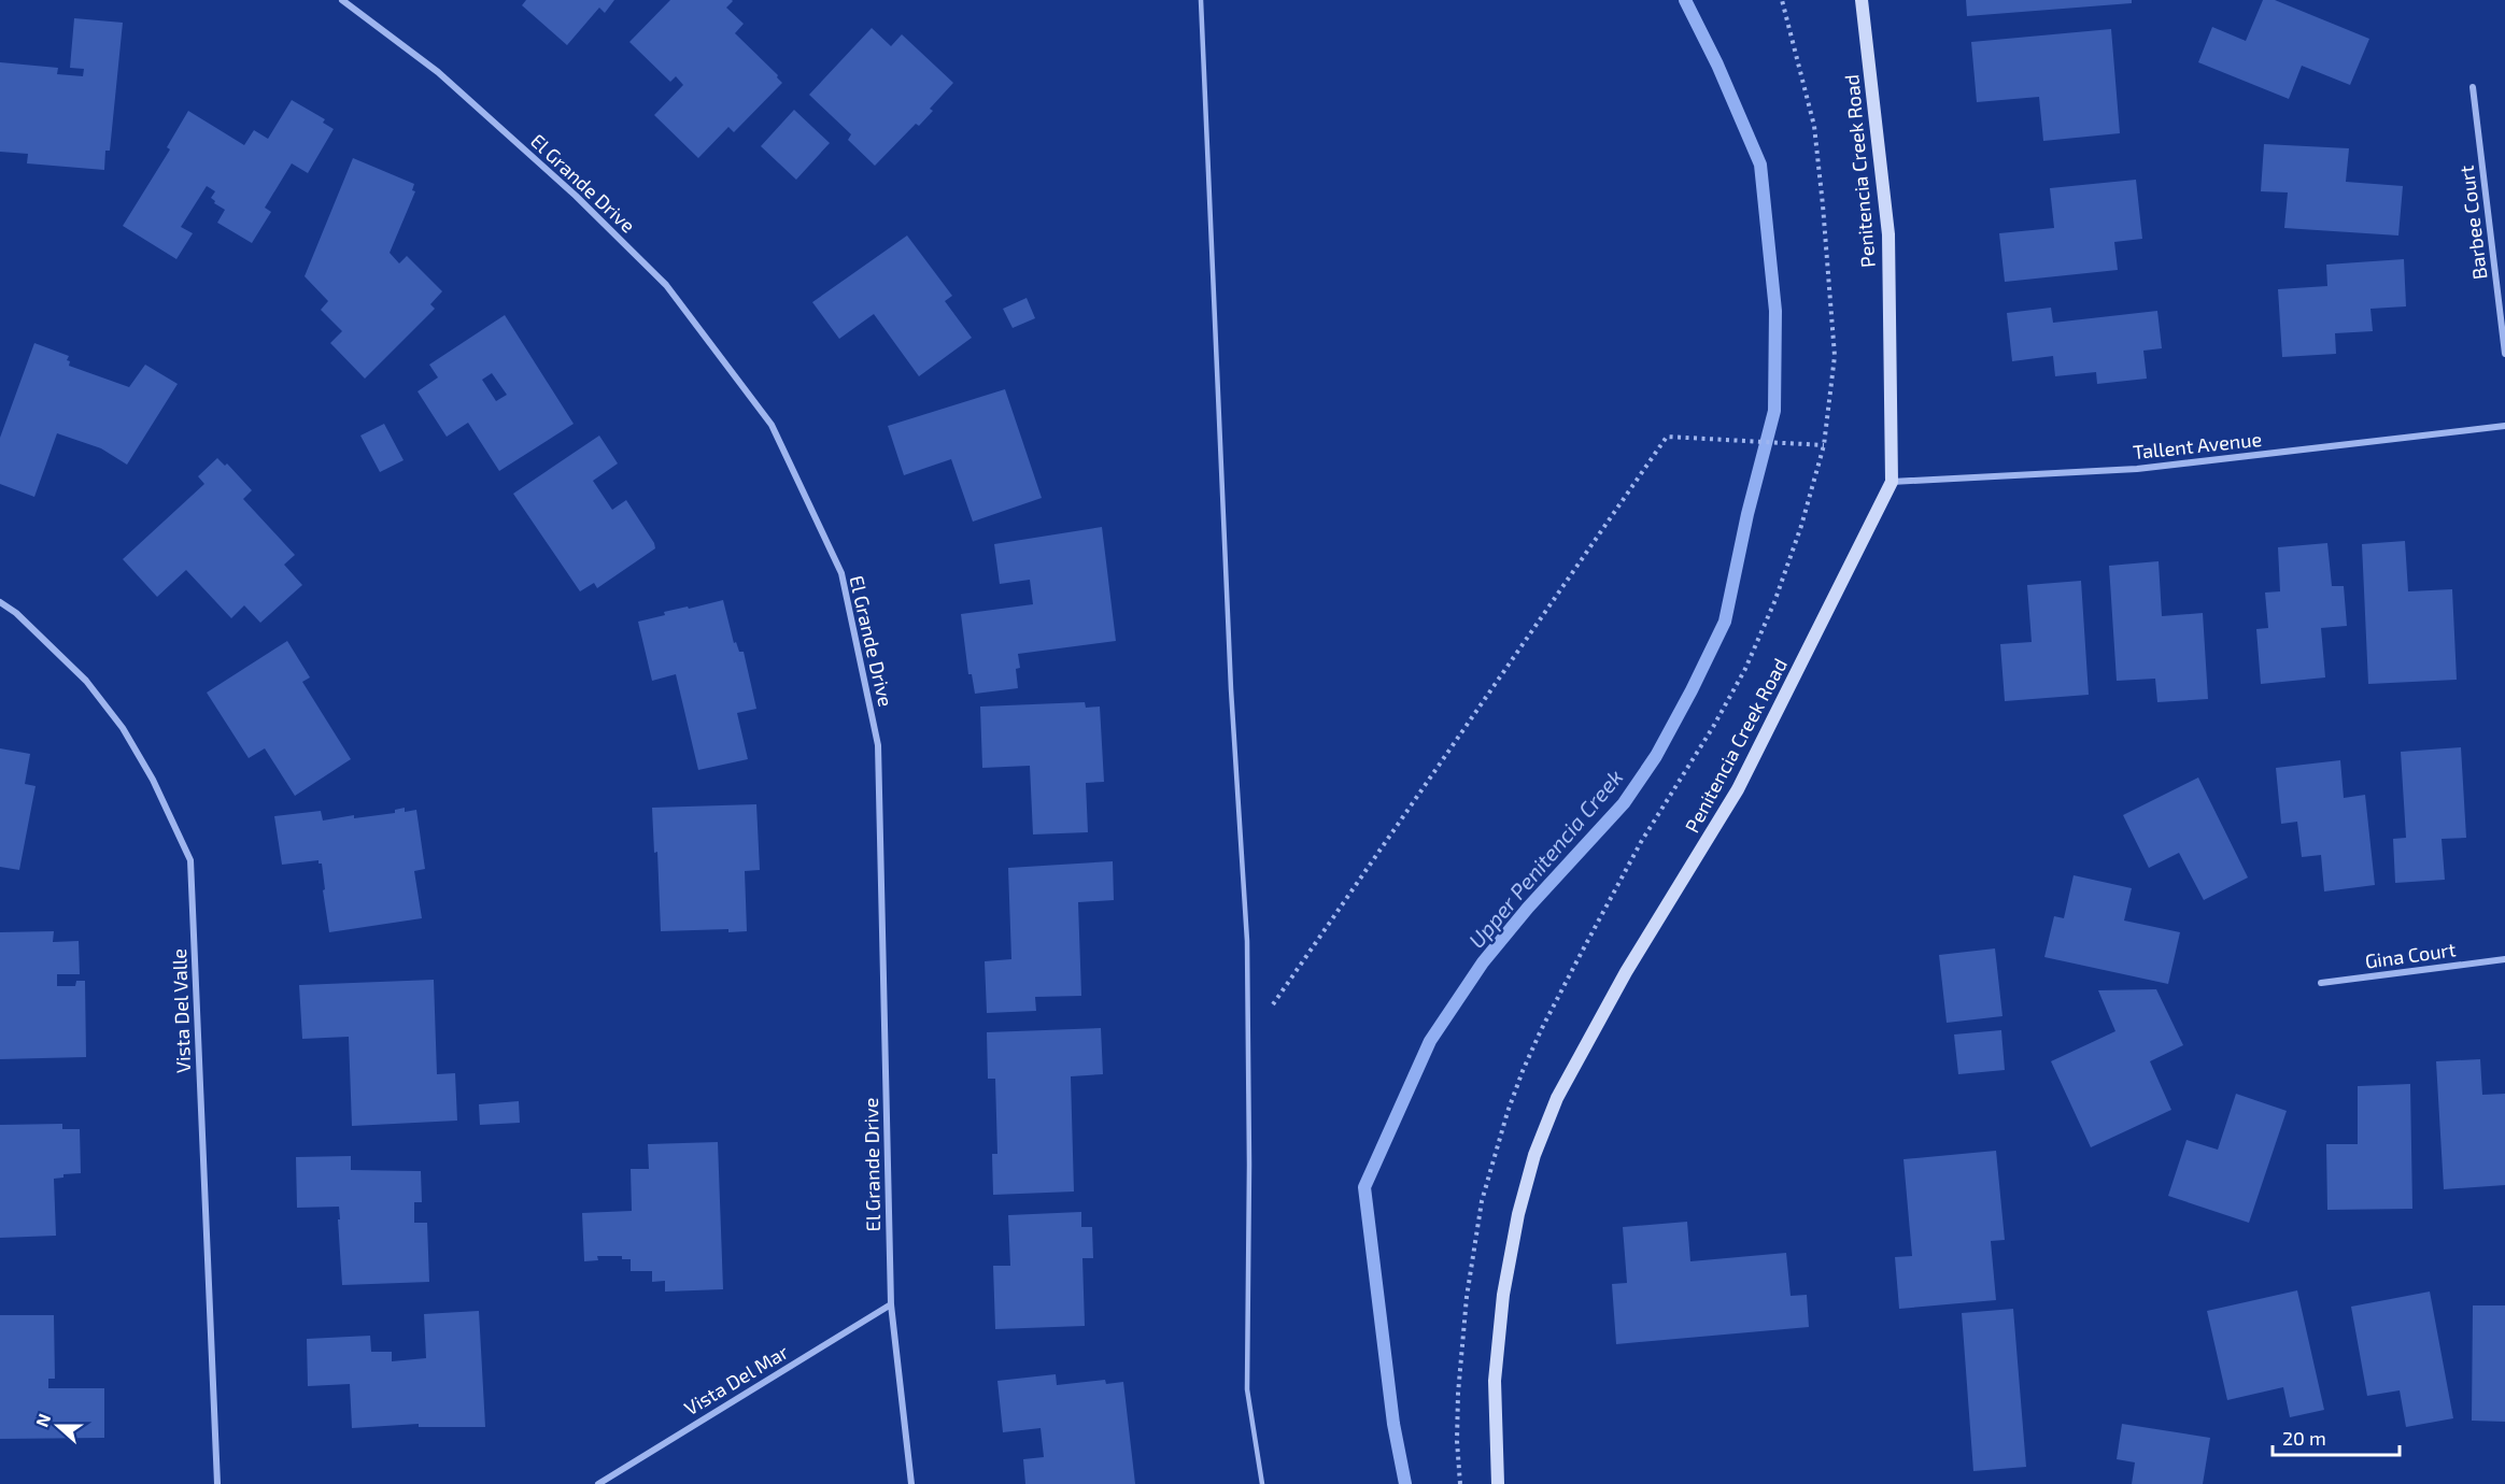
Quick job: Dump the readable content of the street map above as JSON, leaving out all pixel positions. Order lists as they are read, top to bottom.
{
  "streets": {
    "street": [
      "Penitencia Creek Road",
      "El Grande Drive",
      "Barbee Court",
      "Tallent Avenue",
      "Gina Court",
      "Vista Del Valle",
      "Vista Del Mar"
    ]
  },
  "crossings": [
    ["Penitencia Creek Road", "Tallent Avenue"],
    ["El Grande Drive", "Vista Del Mar"]
  ],
  "water": ["Upper Penitencia Creek"],
  "scale_bar": "20 m",
  "north": "left"
}
